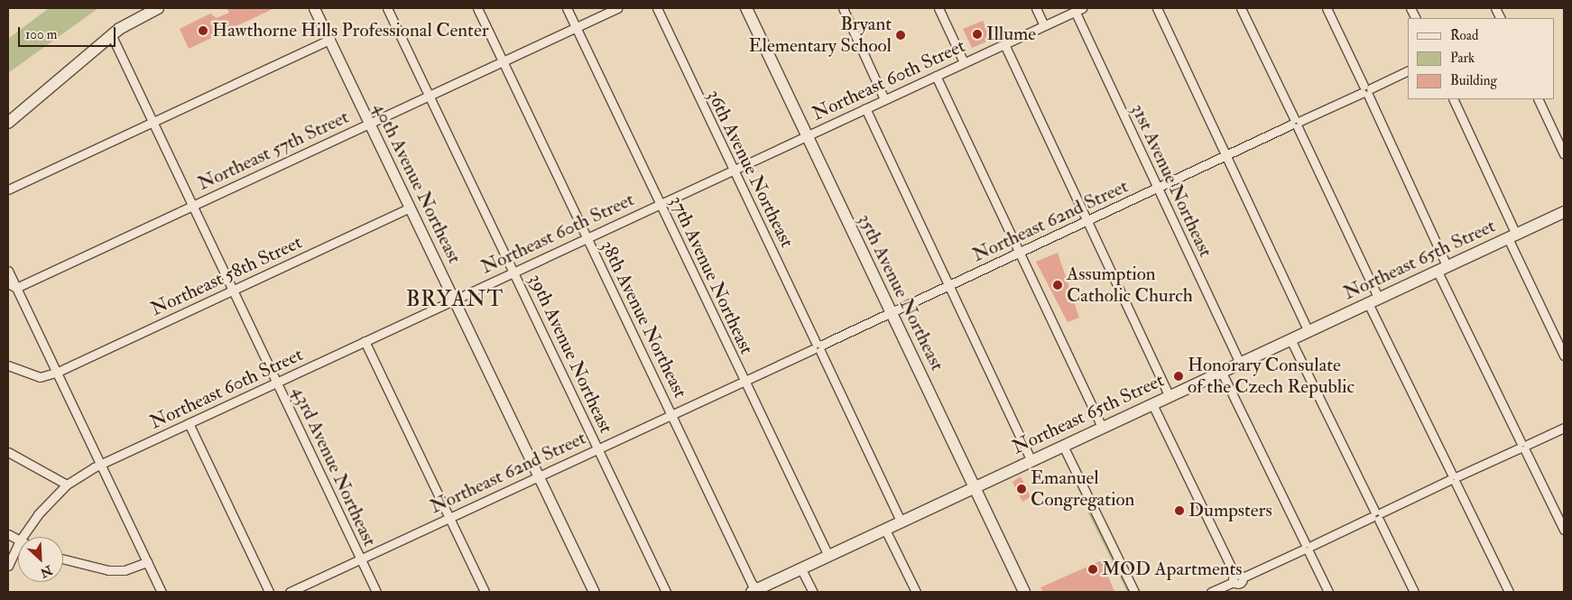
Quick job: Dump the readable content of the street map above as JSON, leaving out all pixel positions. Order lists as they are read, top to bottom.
{
  "streets": {
    "main road": ["Northeast 65th Street", "35th Avenue Northeast"],
    "street": [
      "Northeast 60th Street",
      "Northeast 57th Street",
      "36th Avenue Northeast",
      "31st Avenue Northeast",
      "40th Avenue Northeast",
      "Northeast 62nd Street",
      "37th Avenue Northeast",
      "Northeast 58th Street",
      "38th Avenue Northeast",
      "39th Avenue Northeast",
      "43rd Avenue Northeast"
    ]
  },
  "crossings": [
    ["Northeast 60th Street", "36th Avenue Northeast"],
    ["Northeast 60th Street", "31st Avenue Northeast"],
    ["Northeast 60th Street", "40th Avenue Northeast"],
    ["Northeast 60th Street", "37th Avenue Northeast"],
    ["Northeast 60th Street", "35th Avenue Northeast"],
    ["Northeast 60th Street", "38th Avenue Northeast"],
    ["Northeast 60th Street", "39th Avenue Northeast"],
    ["Northeast 60th Street", "43rd Avenue Northeast"],
    ["Northeast 57th Street", "40th Avenue Northeast"],
    ["Northeast 57th Street", "37th Avenue Northeast"],
    ["Northeast 57th Street", "38th Avenue Northeast"],
    ["Northeast 57th Street", "39th Avenue Northeast"],
    ["Northeast 57th Street", "43rd Avenue Northeast"],
    ["36th Avenue Northeast", "Northeast 62nd Street"],
    ["36th Avenue Northeast", "Northeast 65th Street"],
    ["31st Avenue Northeast", "Northeast 62nd Street"],
    ["31st Avenue Northeast", "Northeast 65th Street"],
    ["40th Avenue Northeast", "Northeast 62nd Street"],
    ["40th Avenue Northeast", "Northeast 58th Street"],
    ["Northeast 62nd Street", "37th Avenue Northeast"],
    ["Northeast 62nd Street", "35th Avenue Northeast"],
    ["Northeast 62nd Street", "38th Avenue Northeast"],
    ["Northeast 62nd Street", "39th Avenue Northeast"],
    ["Northeast 62nd Street", "43rd Avenue Northeast"],
    ["Northeast 65th Street", "37th Avenue Northeast"],
    ["Northeast 65th Street", "35th Avenue Northeast"],
    ["Northeast 65th Street", "38th Avenue Northeast"],
    ["Northeast 58th Street", "43rd Avenue Northeast"]
  ],
  "districts": ["BRYANT"],
  "places": [
    "Hawthorne Hills Professional Center",
    "Illume",
    "Bryant Elementary School",
    "Assumption Catholic Church",
    "Honorary Consulate of the Czech Republic",
    "Emanuel Congregation",
    "Dumpsters",
    "MOD Apartments"
  ],
  "legend": ["Road", "Park", "Building"],
  "scale_bar": "100 m",
  "north": "bottom right"
}
